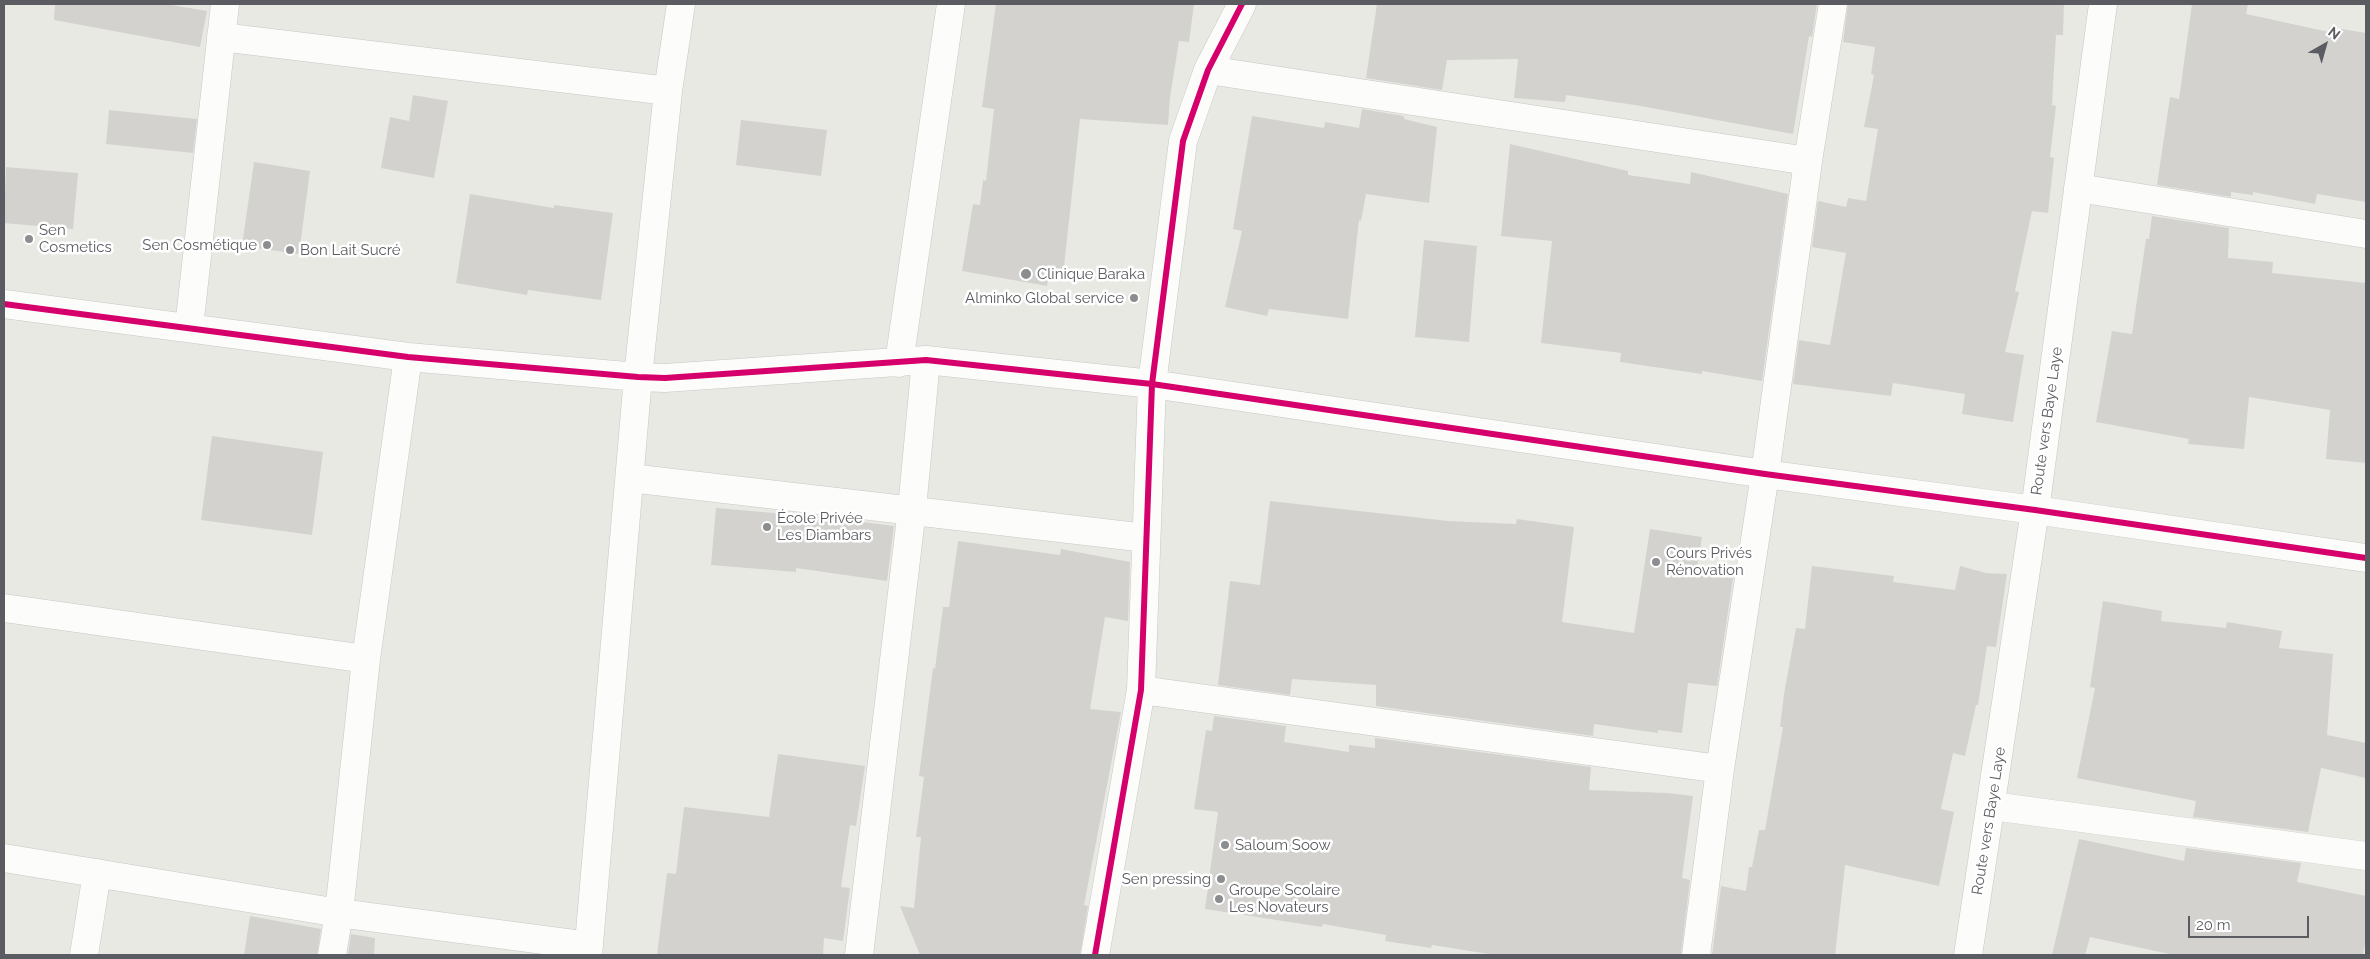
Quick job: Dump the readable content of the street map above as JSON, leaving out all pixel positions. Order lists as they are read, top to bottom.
{
  "streets": {
    "street": ["Route vers Baye Laye"]
  },
  "places": [
    "Sen Cosmetics",
    "Sen Cosmétique",
    "Bon Lait Sucré",
    "Clinique Baraka",
    "Alminko Global service",
    "École Privée Les Diambars",
    "Cours Privés Rénovation",
    "Saloum Soow",
    "Sen pressing",
    "Groupe Scolaire Les Novateurs"
  ],
  "scale_bar": "20 m",
  "north": "top right"
}
